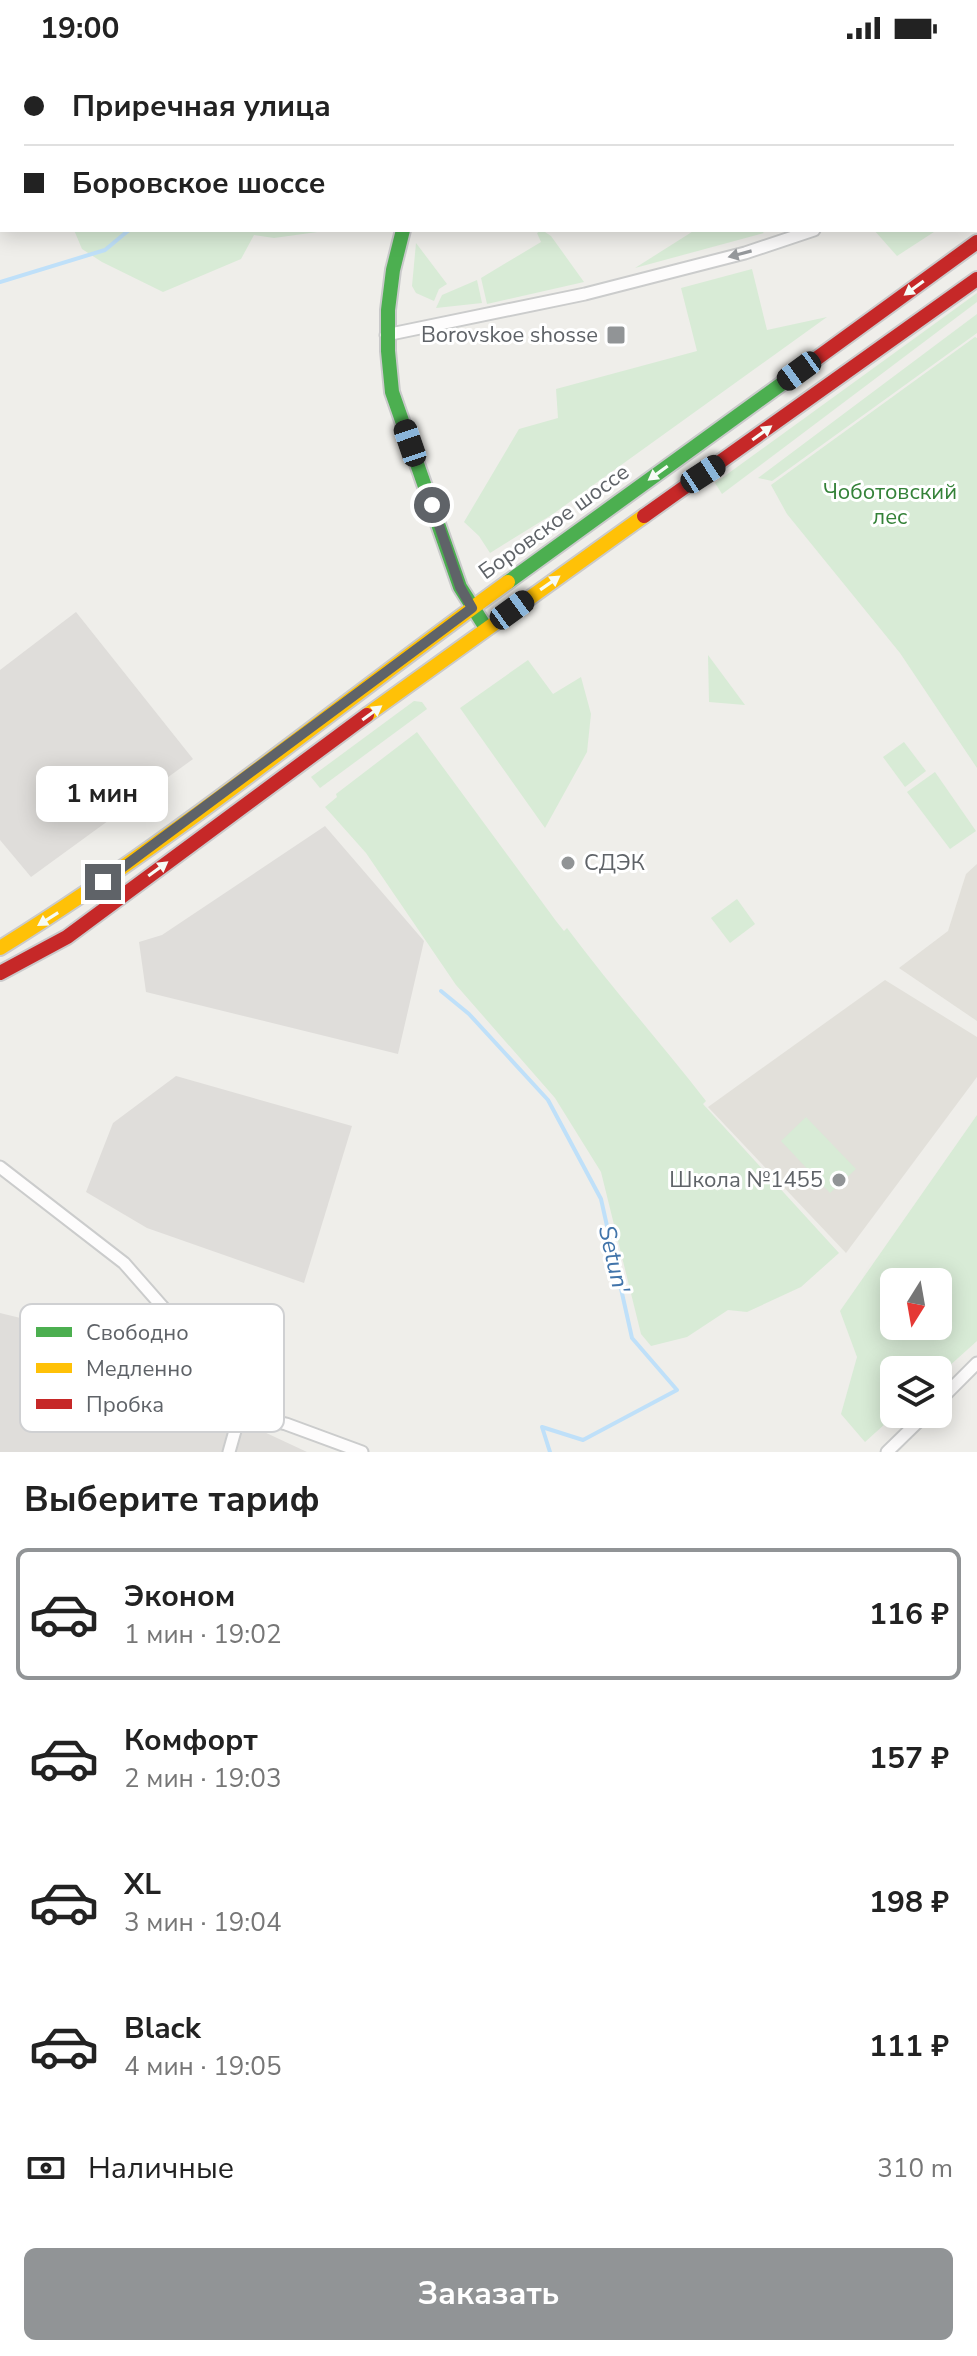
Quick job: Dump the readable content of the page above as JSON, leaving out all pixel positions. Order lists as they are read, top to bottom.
{
  "streets": {
    "main road": ["Боровское шоссе"]
  },
  "water": ["Setun'"],
  "parks": ["Чоботовский лес"],
  "places": {
    "transit": ["Borovskoe shosse"],
    "other": ["СДЭК", "Школа №1455"]
  },
  "legend": ["Свободно", "Медленно", "Пробка"],
  "north": "bottom",
  "page": {
    "status": "19:00",
    "banner": ["Приречная улица", "Боровское шоссе"],
    "bubble": "1 мин",
    "heading": "Выберите тариф",
    "list": [
      {
        "name": "Эконом",
        "note": "1 мин · 19:02",
        "value": "116 ₽"
      },
      {
        "name": "Комфорт",
        "note": "2 мин · 19:03",
        "value": "157 ₽"
      },
      {
        "name": "XL",
        "note": "3 мин · 19:04",
        "value": "198 ₽"
      },
      {
        "name": "Black",
        "note": "4 мин · 19:05",
        "value": "111 ₽"
      }
    ],
    "pay": ["Наличные", "310 m"],
    "buttons": "Заказать"
  }
}
